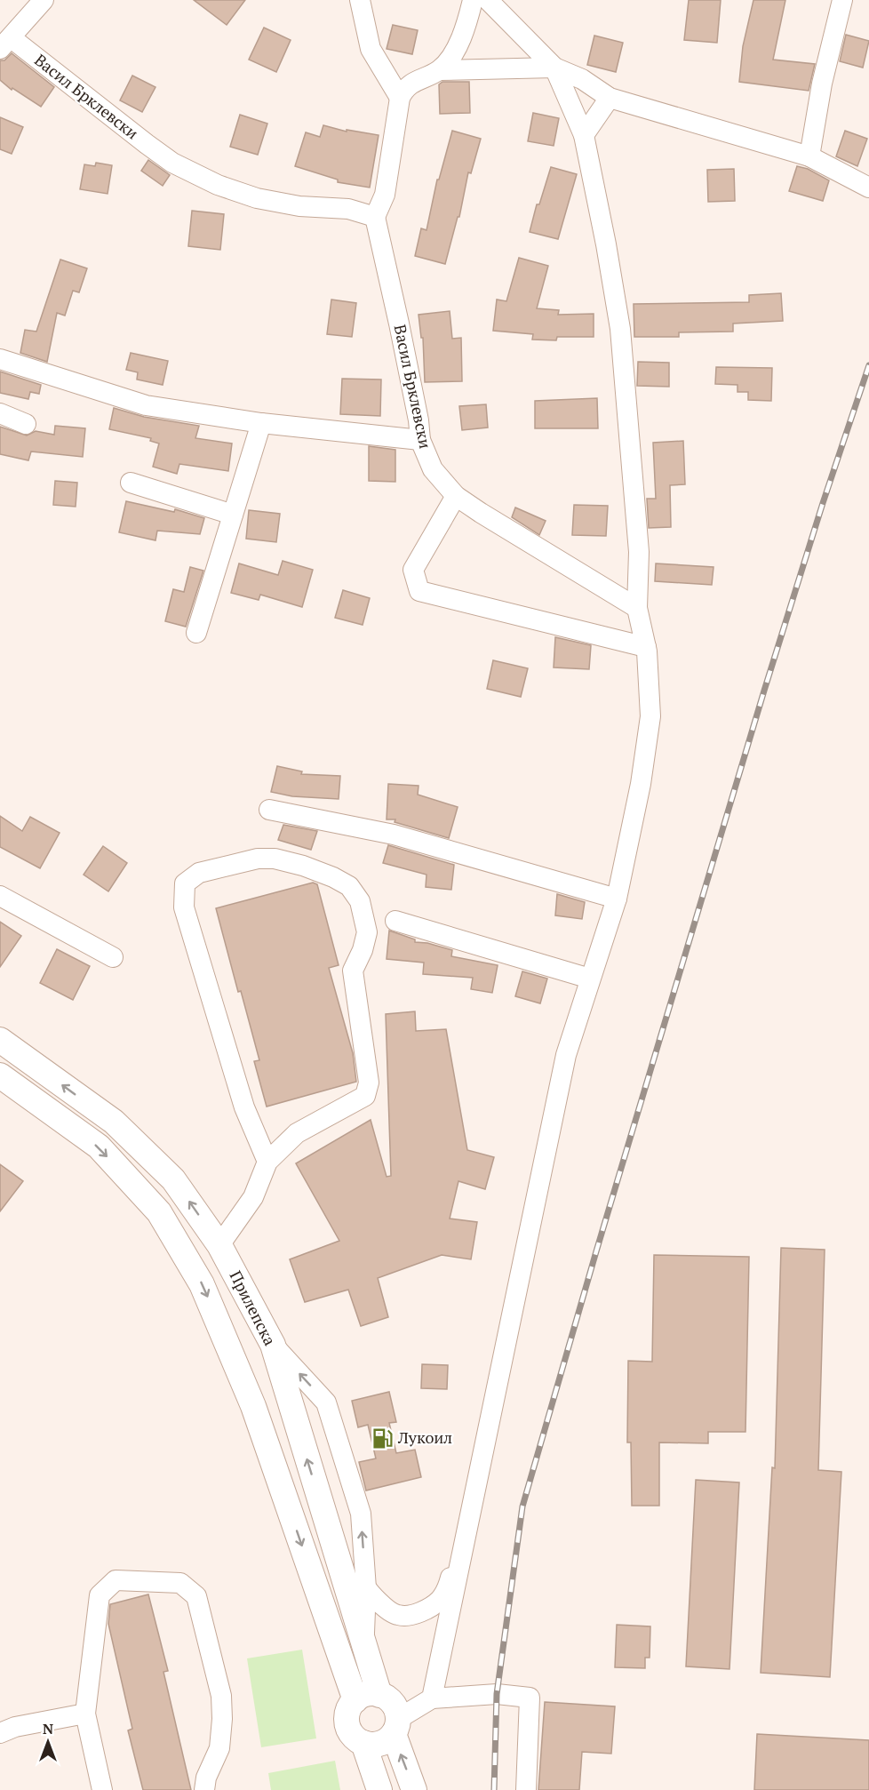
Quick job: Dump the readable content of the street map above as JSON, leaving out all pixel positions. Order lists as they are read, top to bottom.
{
  "streets": {
    "main road": ["Прилепска"],
    "street": ["Васил Брклевски"]
  },
  "places": {
    "fuel station": ["Лукоил"]
  },
  "north": "top"
}
